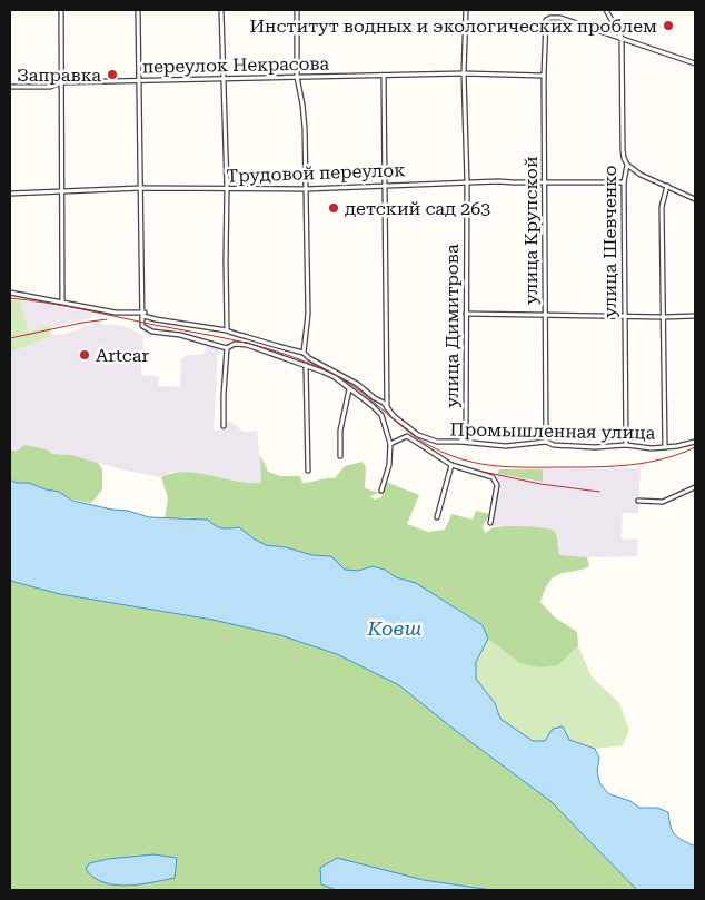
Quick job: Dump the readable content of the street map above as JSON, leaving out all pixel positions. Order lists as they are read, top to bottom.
{
  "streets": {
    "street": [
      "переулок Некрасова",
      "Трудовой переулок",
      "улица Крупской",
      "улица Шевченко",
      "улица Димитрова",
      "Промышленная улица"
    ]
  },
  "crossings": [
    ["переулок Некрасова", "улица Крупской"],
    ["переулок Некрасова", "улица Димитрова"],
    ["Трудовой переулок", "улица Крупской"],
    ["Трудовой переулок", "улица Шевченко"],
    ["Трудовой переулок", "улица Димитрова"],
    ["улица Крупской", "улица Шевченко"],
    ["улица Крупской", "Промышленная улица"],
    ["улица Шевченко", "Промышленная улица"],
    ["улица Димитрова", "Промышленная улица"]
  ],
  "water": ["Ковш"],
  "places": [
    "Институт водных и экологических проблем",
    "Заправка",
    "детский сад 263",
    "Artcar"
  ]
}
